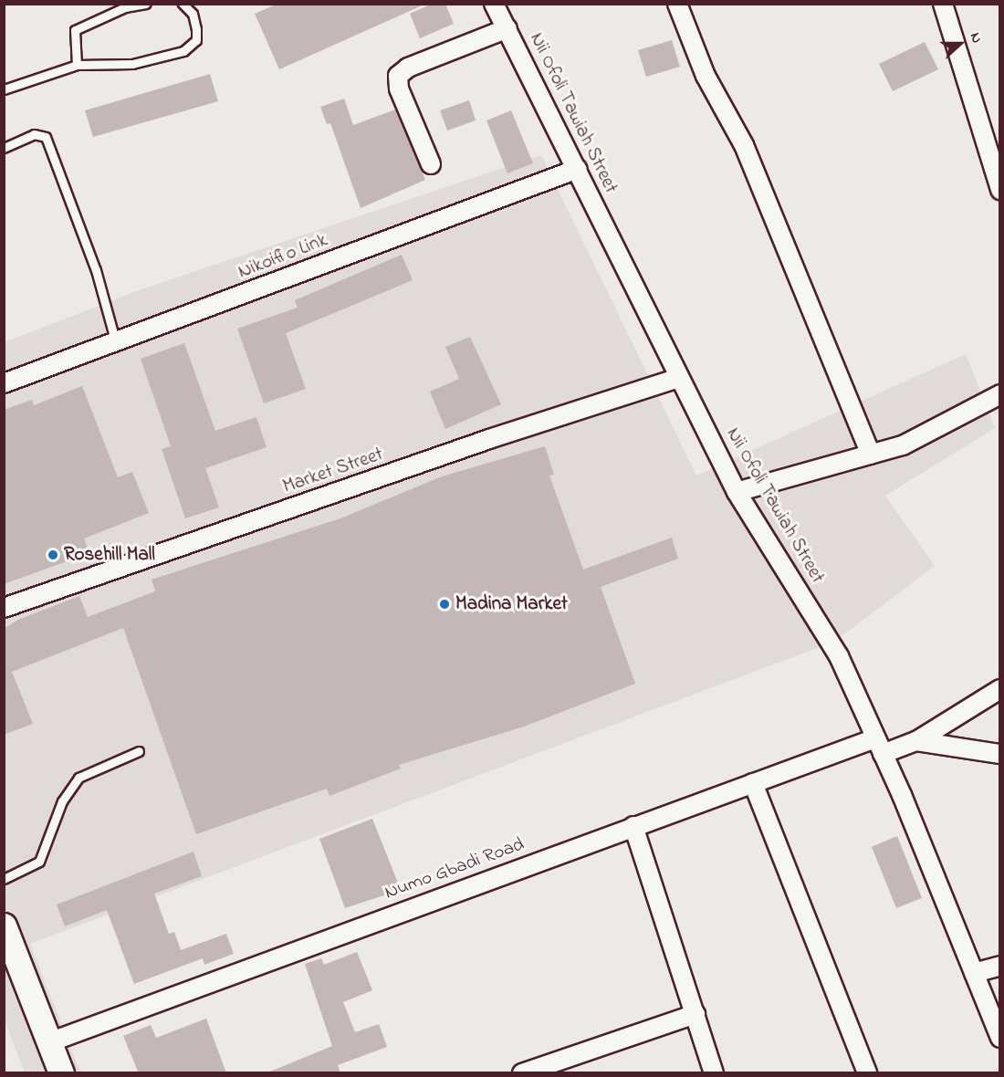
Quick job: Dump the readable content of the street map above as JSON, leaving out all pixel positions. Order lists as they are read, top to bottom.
{
  "streets": {
    "street": [
      "Nii Ofoli Tawiah Street",
      "Nikoifio Link",
      "Market Street",
      "Numo Gbadi Road"
    ]
  },
  "crossings": [
    ["Nii Ofoli Tawiah Street", "Nikoifio Link"],
    ["Nii Ofoli Tawiah Street", "Market Street"],
    ["Nii Ofoli Tawiah Street", "Numo Gbadi Road"]
  ],
  "places": ["Rosehill Mall", "Madina Market"],
  "north": "right"
}
